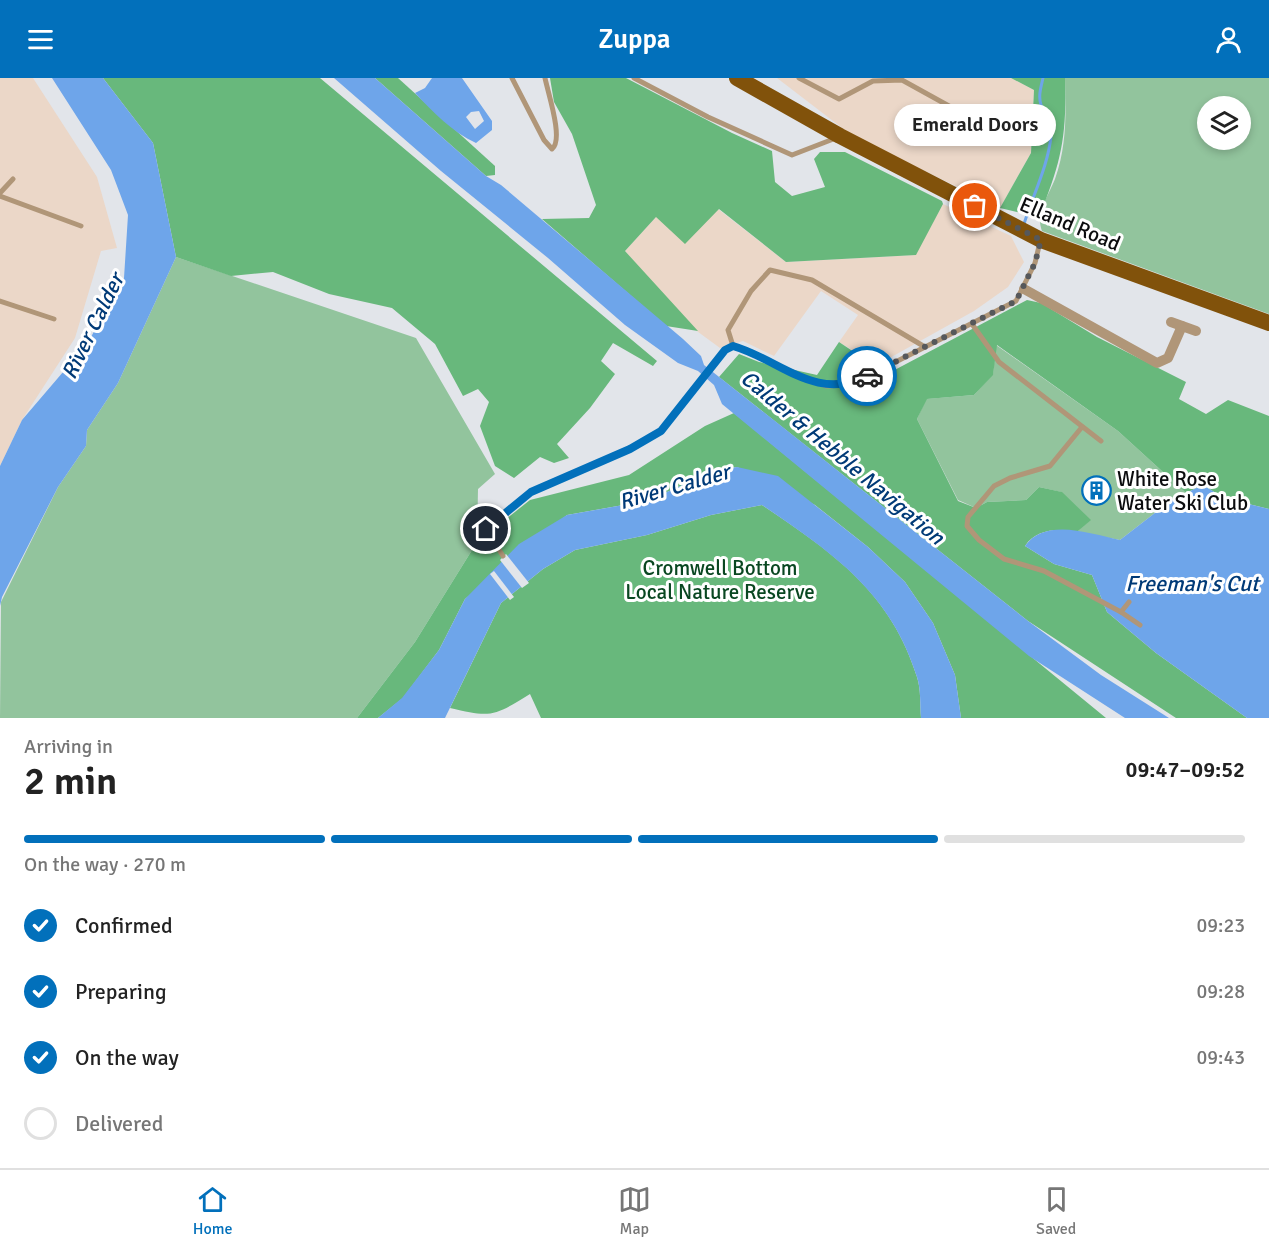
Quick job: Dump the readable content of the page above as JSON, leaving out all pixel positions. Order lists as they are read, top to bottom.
{
  "streets": {
    "main road": ["Elland Road"]
  },
  "water": ["River Calder", "Calder & Hebble Navigation", "Freeman's Cut"],
  "parks": ["Cromwell Bottom Local Nature Reserve"],
  "places": {
    "other": ["Emerald Doors"],
    "building": ["White Rose Water Ski Club"]
  },
  "page": {
    "header": "Zuppa",
    "bubble": "Emerald Doors",
    "heading": ["2 min", "Arriving in", "09:47–09:52"],
    "bar": "On the way · 270 m",
    "list": [
      ["Confirmed", "09:23"],
      ["Preparing", "09:28"],
      ["On the way", "09:43"],
      "Delivered"
    ],
    "tabs": ["Home", "Map", "Saved"]
  }
}
